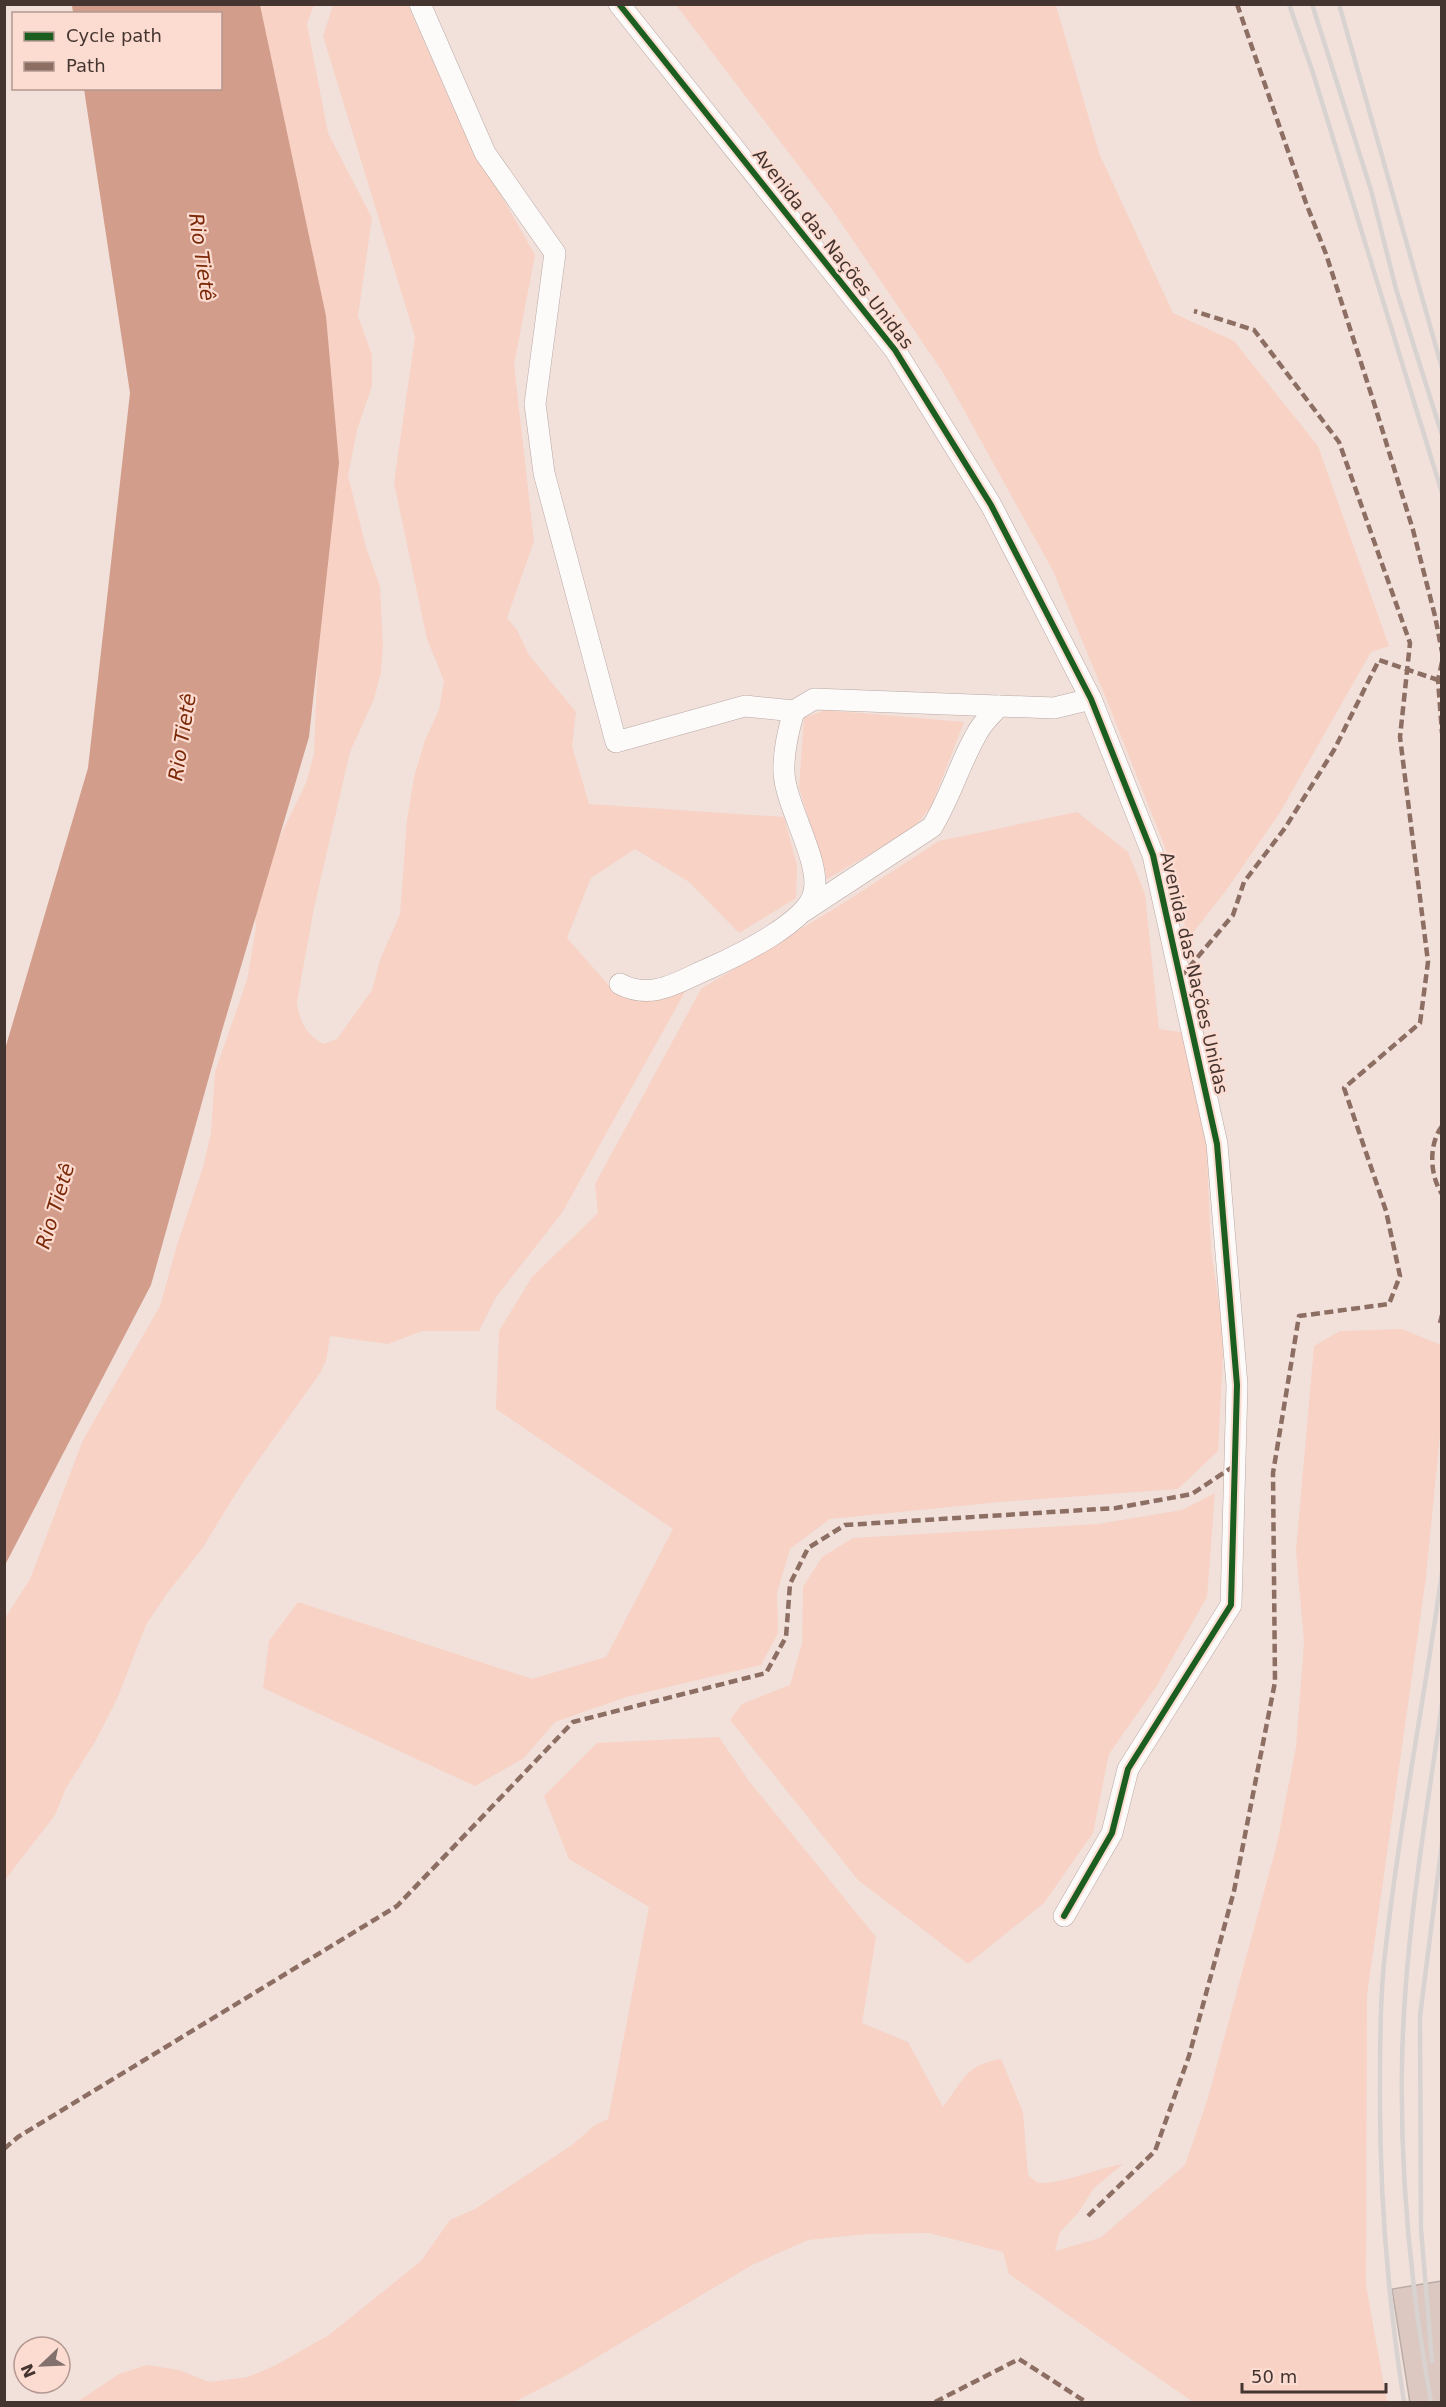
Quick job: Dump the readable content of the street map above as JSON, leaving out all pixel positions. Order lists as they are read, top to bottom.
{
  "streets": {
    "street": ["Avenida das Nações Unidas"]
  },
  "water": ["Rio Tietê"],
  "legend": ["Cycle path", "Path"],
  "scale_bar": "50 m",
  "north": "bottom left"
}
